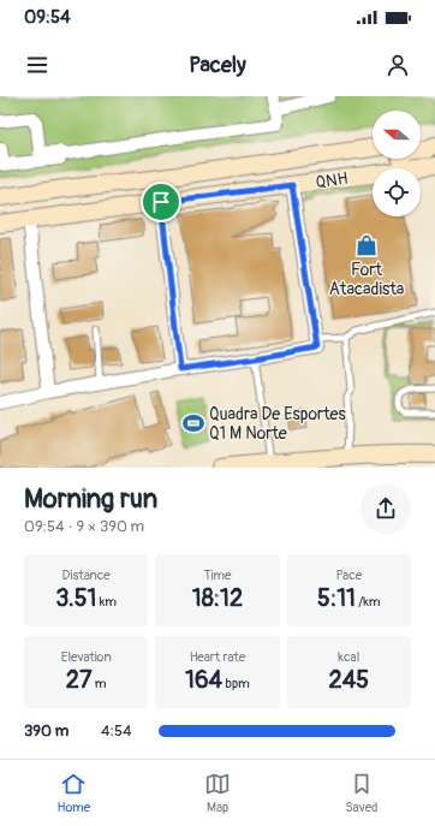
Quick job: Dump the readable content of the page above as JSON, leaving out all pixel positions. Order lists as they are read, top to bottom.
{
  "streets": {
    "street": ["QNH"]
  },
  "places": {
    "shop": ["Fort Atacadista"],
    "sports": ["Quadra De Esportes Q1 M Norte"]
  },
  "north": "left",
  "page": {
    "status": "09:54",
    "header": "Pacely",
    "heading": ["Morning run", "09:54 · 9 × 390 m"],
    "stats": [
      ["Distance", "3.51 km"],
      ["Time", "18:12"],
      ["Pace", "5:11 /km"],
      ["Elevation", "27 m"],
      ["Heart rate", "164 bpm"],
      ["kcal", "245"]
    ],
    "list": [
      {
        "name": "390 m",
        "note": "4:54"
      }
    ],
    "tabs": ["Home", "Map", "Saved"]
  }
}
